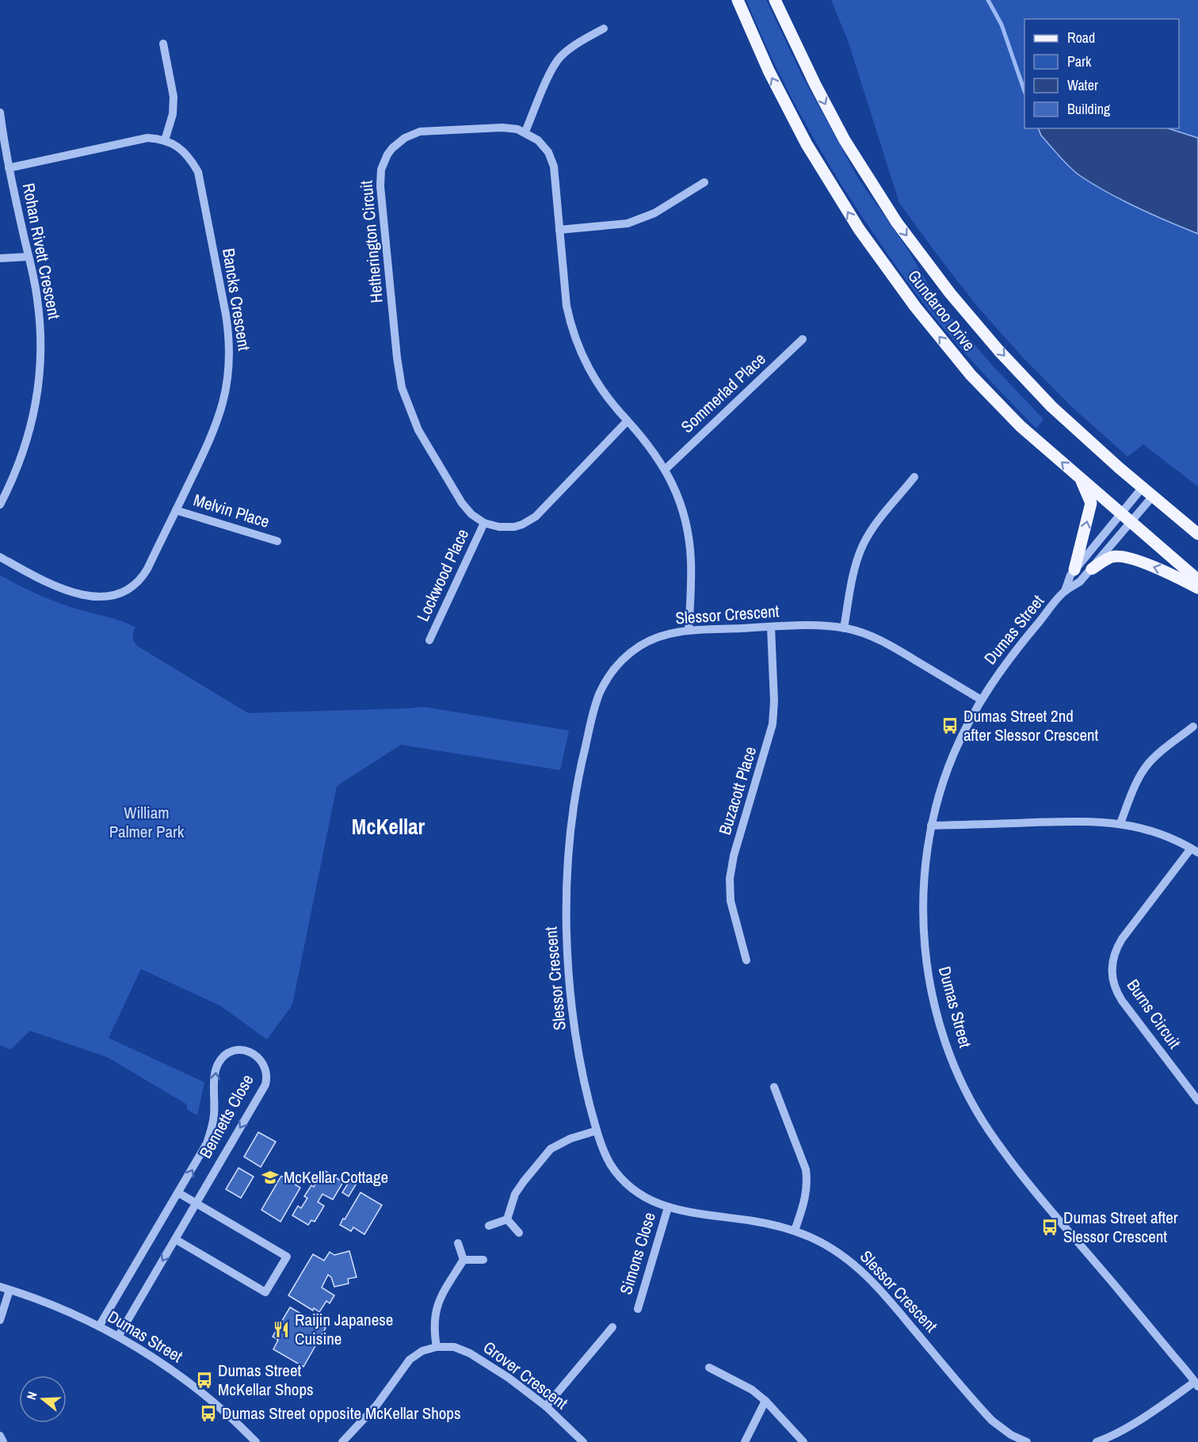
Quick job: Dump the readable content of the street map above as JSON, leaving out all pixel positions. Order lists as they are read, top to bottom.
{
  "streets": {
    "main road": ["Gundaroo Drive"],
    "street": [
      "Hetherington Circuit",
      "Rohan Rivett Crescent",
      "Bancks Crescent",
      "Sommerlad Place",
      "Melvin Place",
      "Lockwood Place",
      "Slessor Crescent",
      "Dumas Street",
      "Buzacott Place",
      "Burns Circuit",
      "Bennetts Close",
      "Simons Close",
      "Grover Crescent"
    ]
  },
  "crossings": [
    ["Hetherington Circuit", "Lockwood Place"],
    ["Rohan Rivett Crescent", "Bancks Crescent"],
    ["Bancks Crescent", "Melvin Place"],
    ["Gundaroo Drive", "Dumas Street"],
    ["Slessor Crescent", "Dumas Street"],
    ["Slessor Crescent", "Buzacott Place"],
    ["Slessor Crescent", "Simons Close"],
    ["Dumas Street", "Burns Circuit"],
    ["Dumas Street", "Bennetts Close"]
  ],
  "districts": ["McKellar"],
  "parks": ["William Palmer Park"],
  "places": {
    "bus stop": [
      "Dumas Street 2nd after Slessor Crescent",
      "Dumas Street after Slessor Crescent",
      "Dumas Street McKellar Shops",
      "Dumas Street opposite McKellar Shops"
    ],
    "school or university": ["McKellar Cottage"],
    "restaurant": ["Raijin Japanese Cuisine"]
  },
  "legend": [
    "Road",
    "Park",
    "Water",
    "Building"
  ],
  "north": "left"
}
